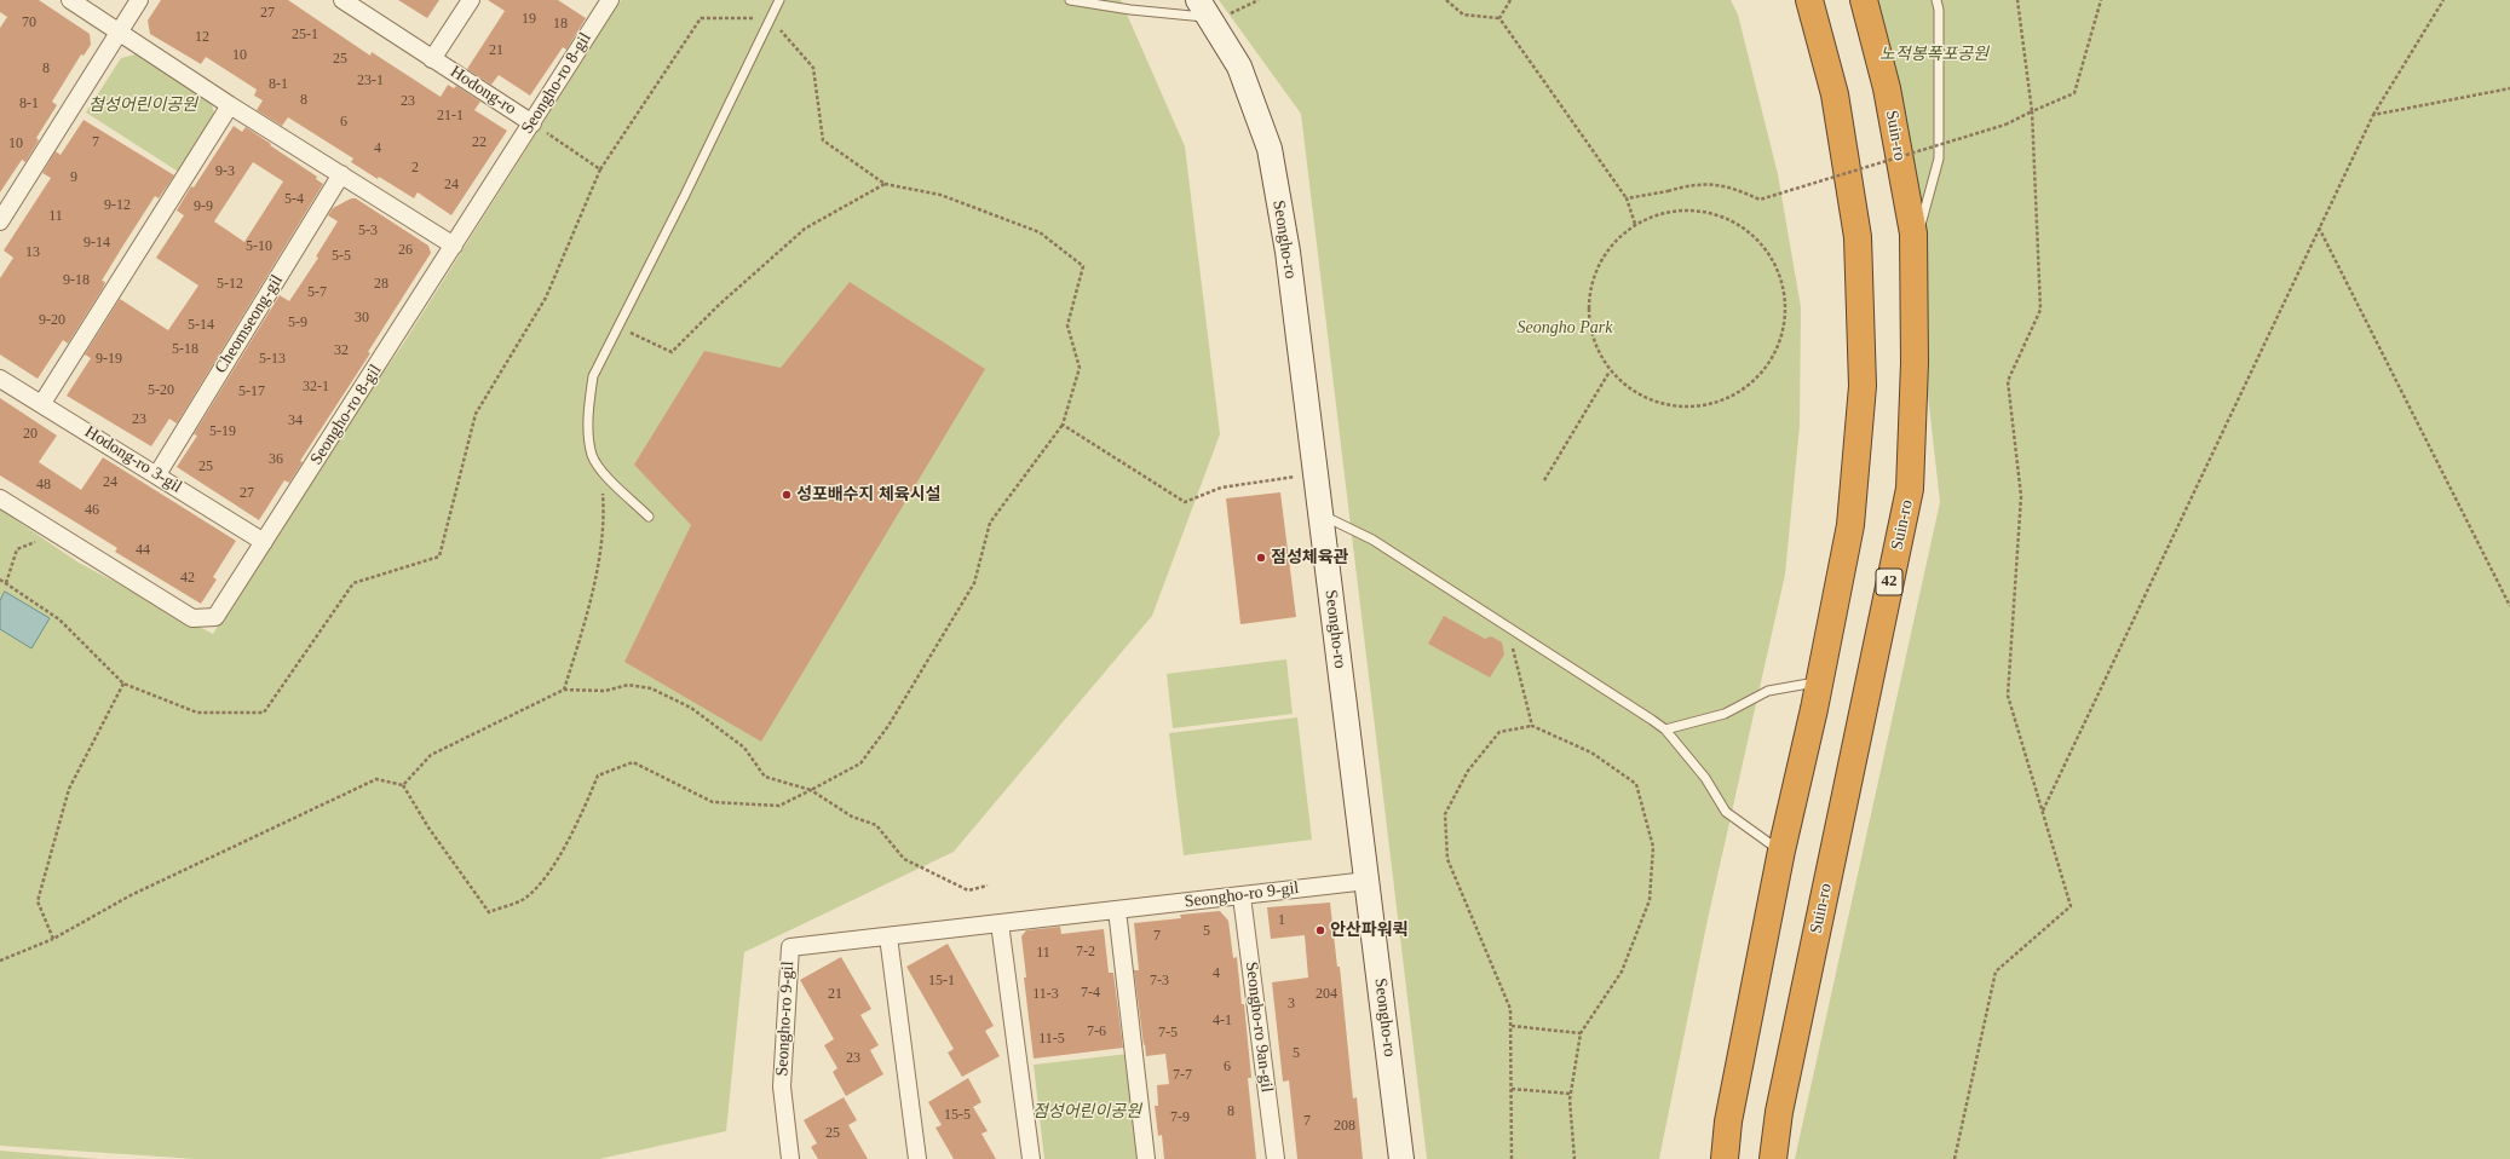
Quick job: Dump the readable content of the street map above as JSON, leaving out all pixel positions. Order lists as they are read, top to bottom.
{
  "streets": {
    "highway": ["Suin-ro", "42"],
    "street": [
      "Seongho-ro 8-gil",
      "Hodong-ro",
      "Seongho-ro",
      "Cheomseong-gil",
      "Hodong-ro 3-gil",
      "Seongho-ro 9-gil",
      "Seongho-ro 9an-gil"
    ]
  },
  "crossings": [
    ["Seongho-ro 8-gil", "Hodong-ro"],
    ["Seongho-ro 8-gil", "Hodong-ro 3-gil"],
    ["Seongho-ro", "Seongho-ro 9-gil"],
    ["Cheomseong-gil", "Hodong-ro 3-gil"],
    ["Seongho-ro 9-gil", "Seongho-ro 9an-gil"]
  ],
  "parks": [
    "노적봉폭포공원",
    "첨성어린이공원",
    "Seongho Park",
    "점성어린이공원"
  ],
  "places": ["성포배수지 체육시설", "점성체육관", "안산파워퀵"],
  "house_numbers": [
    "27",
    "19",
    "70",
    "18",
    "25-1",
    "12",
    "21",
    "10",
    "25",
    "8",
    "23-1",
    "8-1",
    "8",
    "23",
    "8-1",
    "21-1",
    "6",
    "7",
    "22",
    "10",
    "4",
    "2",
    "9-3",
    "9",
    "24",
    "5-4",
    "9-12",
    "9-9",
    "11",
    "5-3",
    "9-14",
    "5-10",
    "26",
    "13",
    "5-5",
    "9-18",
    "5-12",
    "28",
    "5-7",
    "30",
    "9-20",
    "5-9",
    "5-14",
    "5-18",
    "32",
    "9-19",
    "5-13",
    "32-1",
    "5-20",
    "5-17",
    "23",
    "34",
    "5-19",
    "20",
    "36",
    "25",
    "24",
    "48",
    "27",
    "46",
    "44",
    "42",
    "1",
    "5",
    "7",
    "7-2",
    "11",
    "4",
    "15-1",
    "7-3",
    "7-4",
    "21",
    "11-3",
    "204",
    "3",
    "4-1",
    "7-6",
    "7-5",
    "11-5",
    "5",
    "23",
    "6",
    "7-7",
    "8",
    "15-5",
    "7-9",
    "7",
    "208",
    "25"
  ]
}
